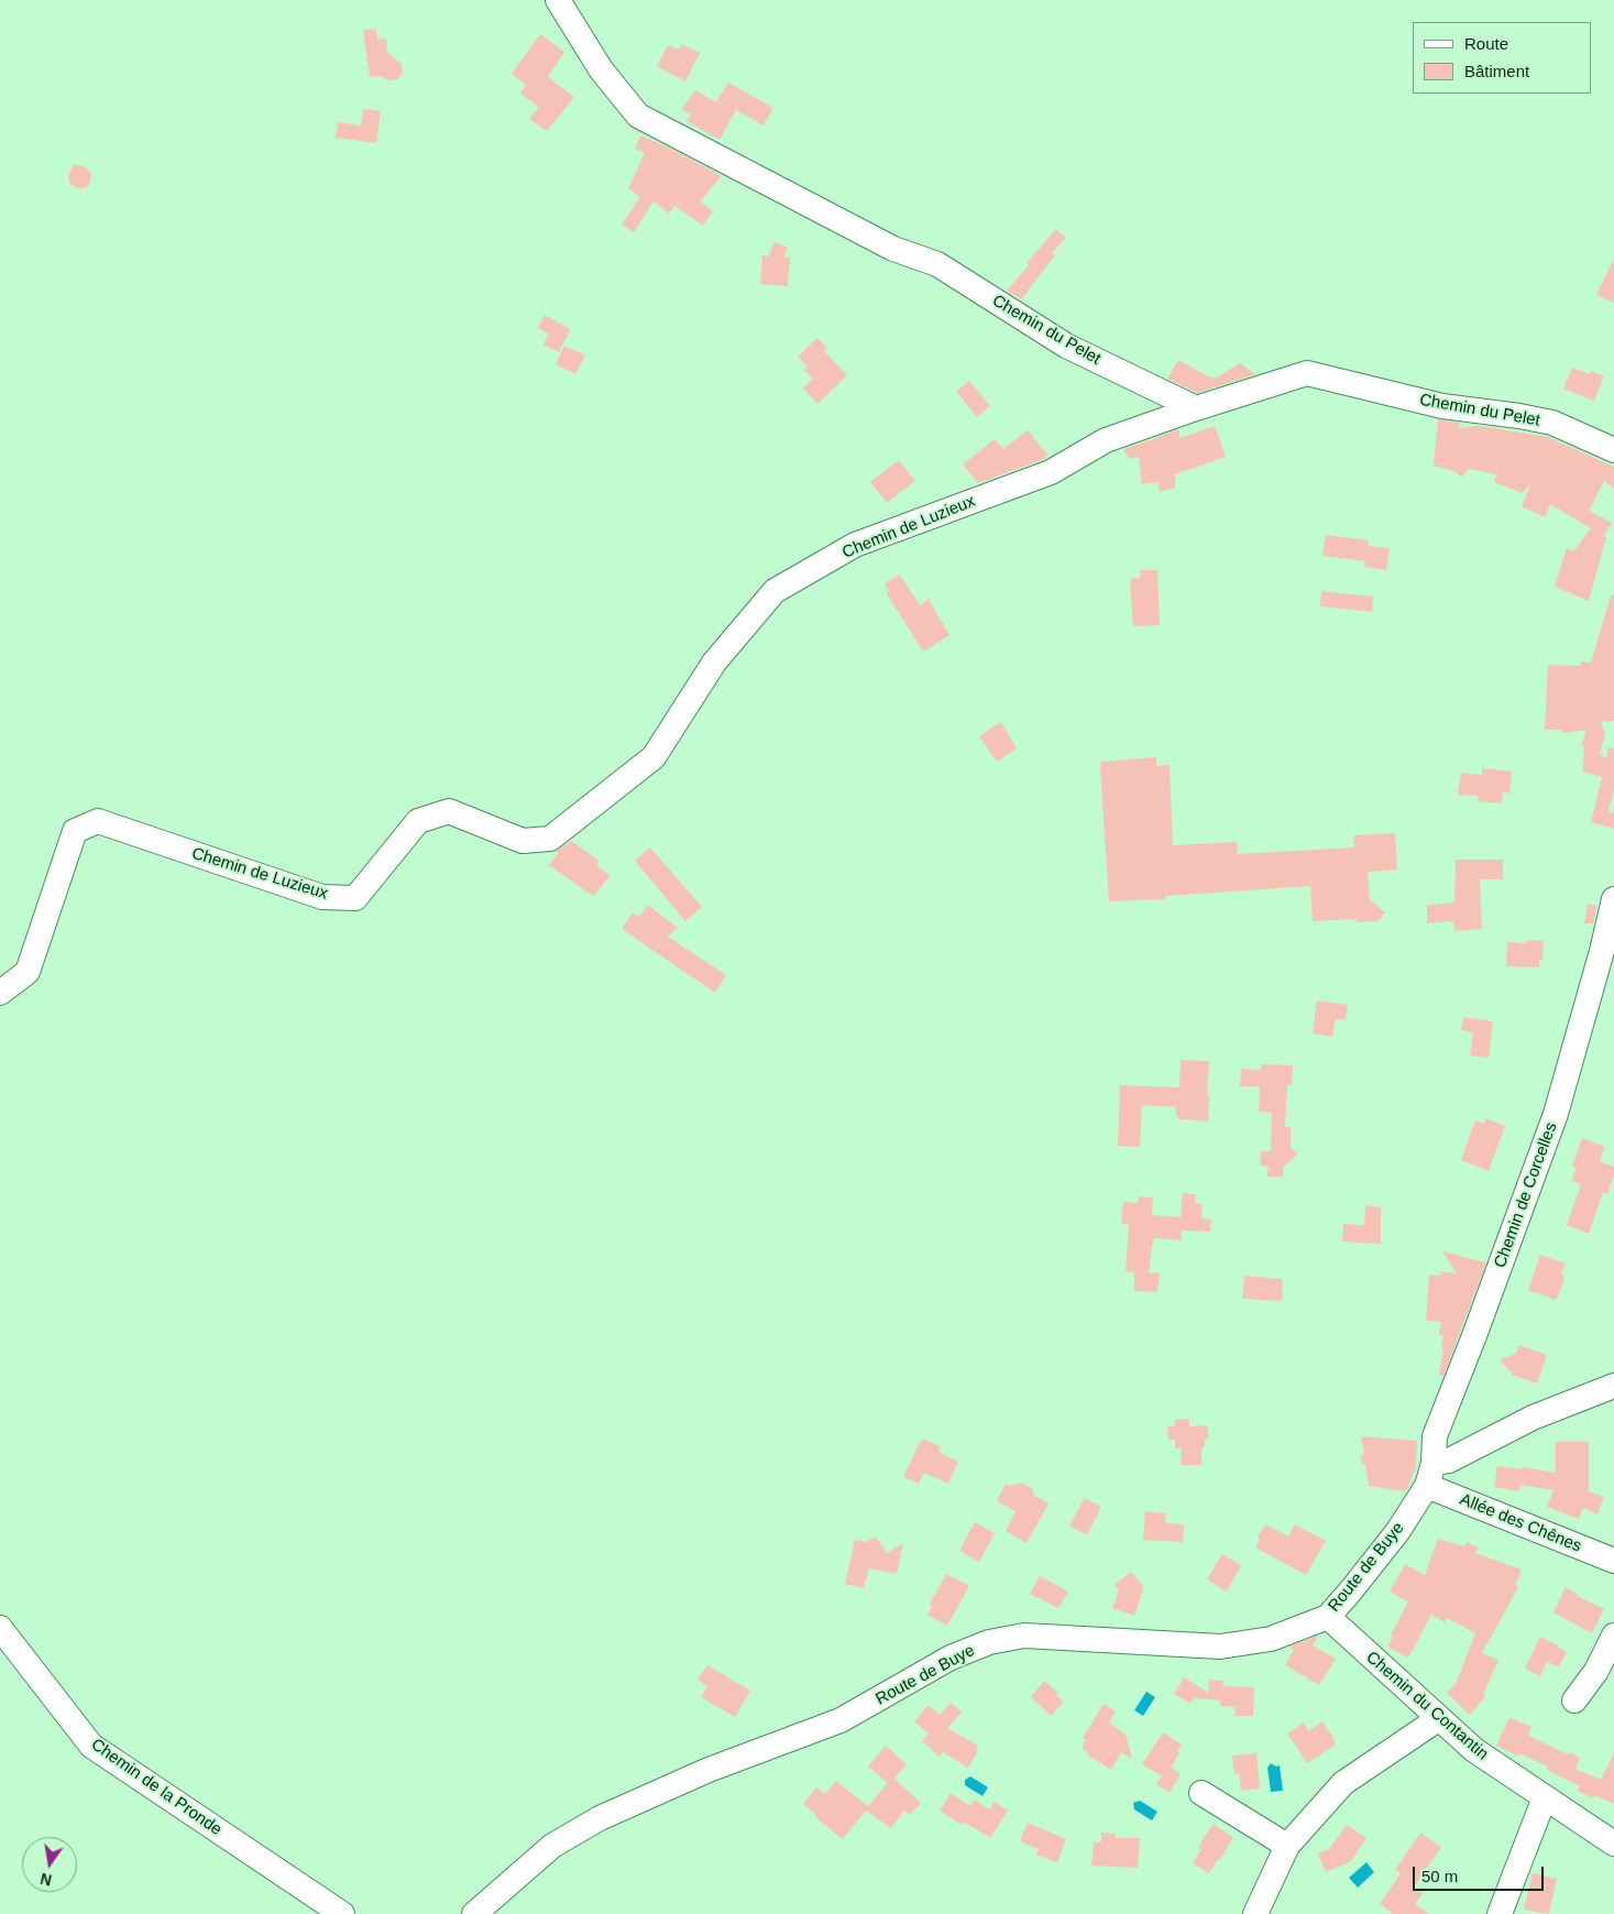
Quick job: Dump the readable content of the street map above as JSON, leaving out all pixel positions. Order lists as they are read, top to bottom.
{
  "streets": {
    "street": [
      "Chemin du Pelet",
      "Chemin de Luzieux",
      "Chemin de Corcelles",
      "Allée des Chênes",
      "Route de Buye",
      "Chemin du Contantin",
      "Chemin de la Pronde"
    ]
  },
  "crossings": [
    ["Chemin du Pelet", "Chemin de Luzieux"],
    ["Chemin de Corcelles", "Allée des Chênes"],
    ["Chemin de Corcelles", "Route de Buye"],
    ["Allée des Chênes", "Route de Buye"],
    ["Route de Buye", "Chemin du Contantin"]
  ],
  "legend": ["Route", "Bâtiment"],
  "scale_bar": "50 m",
  "north": "bottom"
}
